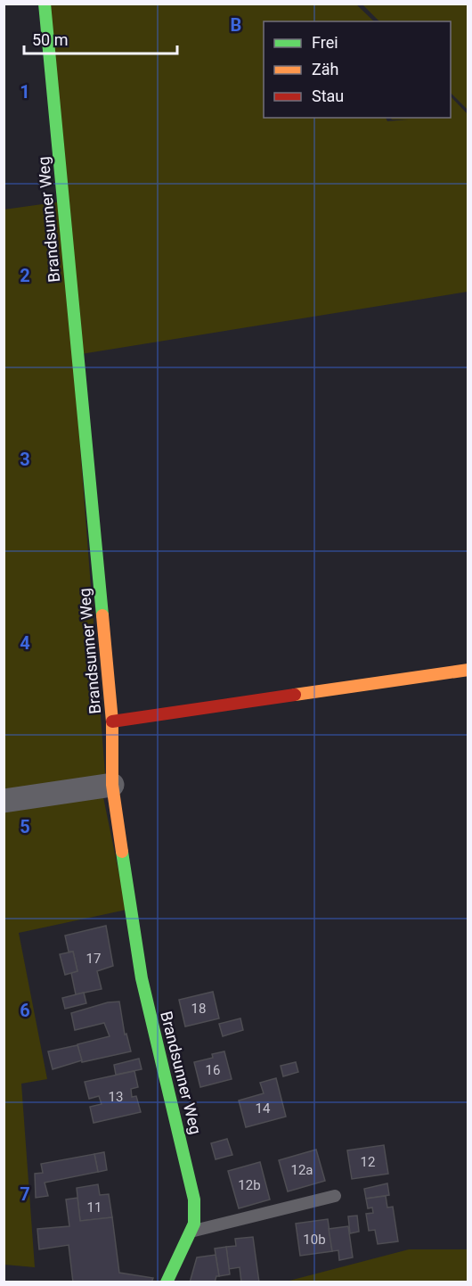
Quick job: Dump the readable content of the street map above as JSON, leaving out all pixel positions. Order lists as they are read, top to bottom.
{
  "streets": {
    "street": ["Brandsunner Weg"]
  },
  "house_numbers": [
    "17",
    "18",
    "16",
    "13",
    "14",
    "12",
    "12a",
    "12b",
    "11",
    "10b"
  ],
  "legend": ["Frei", "Zäh", "Stau"],
  "scale_bar": "50 m",
  "grid": {
    "columns": ["B"],
    "rows": [
      "1",
      "2",
      "3",
      "4",
      "5",
      "6",
      "7"
    ]
  }
}
